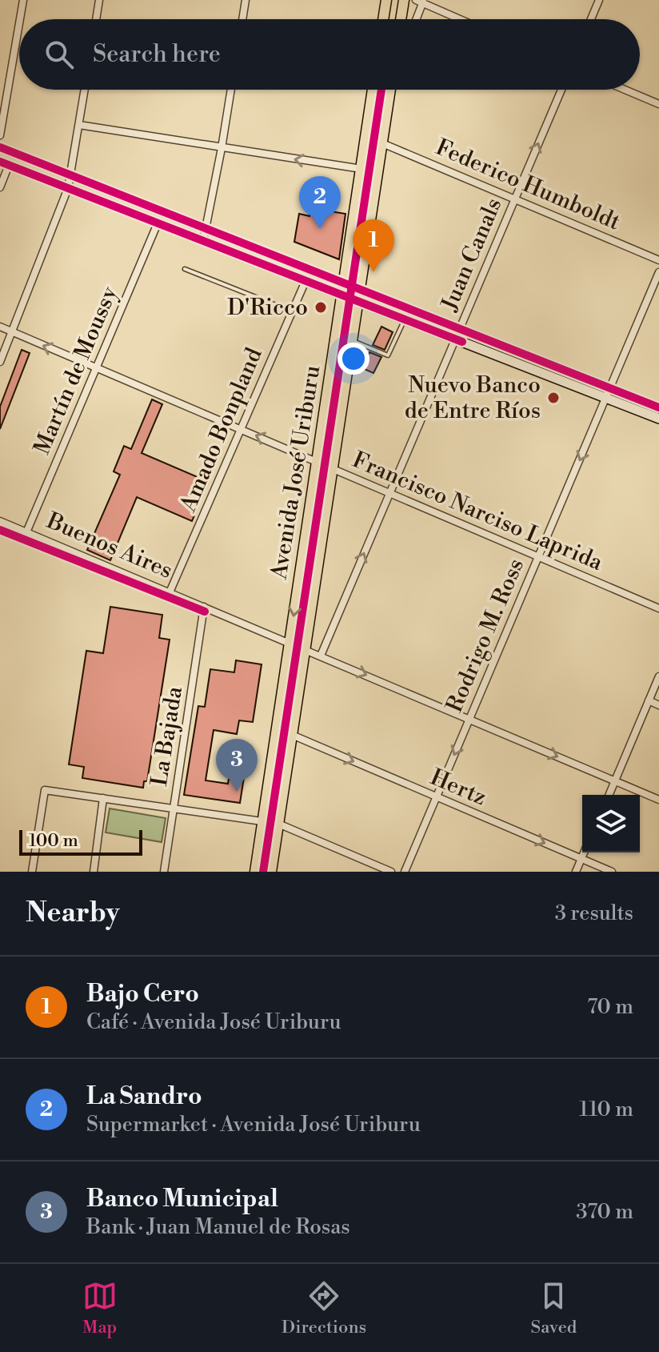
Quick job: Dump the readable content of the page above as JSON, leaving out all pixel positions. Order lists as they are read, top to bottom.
{
  "streets": {
    "main road": ["Avenida José Uriburu"],
    "street": [
      "Federico Humboldt",
      "Juan Canals",
      "Martín de Moussy",
      "Amado Bonpland",
      "Francisco Narciso Laprida",
      "Buenos Aires",
      "Rodrigo M. Ross",
      "La Bajada",
      "Hertz"
    ]
  },
  "crossings": [
    ["Federico Humboldt", "Juan Canals"],
    ["Federico Humboldt", "Avenida José Uriburu"],
    ["Juan Canals", "Francisco Narciso Laprida"],
    ["Juan Canals", "Buenos Aires"],
    ["Martín de Moussy", "Francisco Narciso Laprida"],
    ["Martín de Moussy", "Buenos Aires"],
    ["Amado Bonpland", "Francisco Narciso Laprida"],
    ["Amado Bonpland", "Buenos Aires"],
    ["Avenida José Uriburu", "Francisco Narciso Laprida"],
    ["Avenida José Uriburu", "Buenos Aires"],
    ["Avenida José Uriburu", "Hertz"],
    ["Francisco Narciso Laprida", "Rodrigo M. Ross"],
    ["Buenos Aires", "Rodrigo M. Ross"],
    ["Buenos Aires", "La Bajada"],
    ["Rodrigo M. Ross", "Hertz"]
  ],
  "one_way": [
    "Juan Canals",
    "Buenos Aires",
    "Rodrigo M. Ross",
    "Hertz"
  ],
  "places": ["D'Ricco", "Nuevo Banco de Entre Ríos"],
  "scale_bar": "100 m",
  "page": {
    "search": "Search here",
    "pins": ["2", "1", "3"],
    "scale": "100 m",
    "heading": ["Nearby", "3 results"],
    "list": [
      {
        "mark": "1",
        "name": "Bajo Cero",
        "note": "Café · Avenida José Uriburu",
        "value": "70 m"
      },
      {
        "mark": "2",
        "name": "La Sandro",
        "note": "Supermarket · Avenida José Uriburu",
        "value": "110 m"
      },
      {
        "mark": "3",
        "name": "Banco Municipal",
        "note": "Bank · Juan Manuel de Rosas",
        "value": "370 m"
      }
    ],
    "nav": ["Map", "Directions", "Saved"]
  }
}
